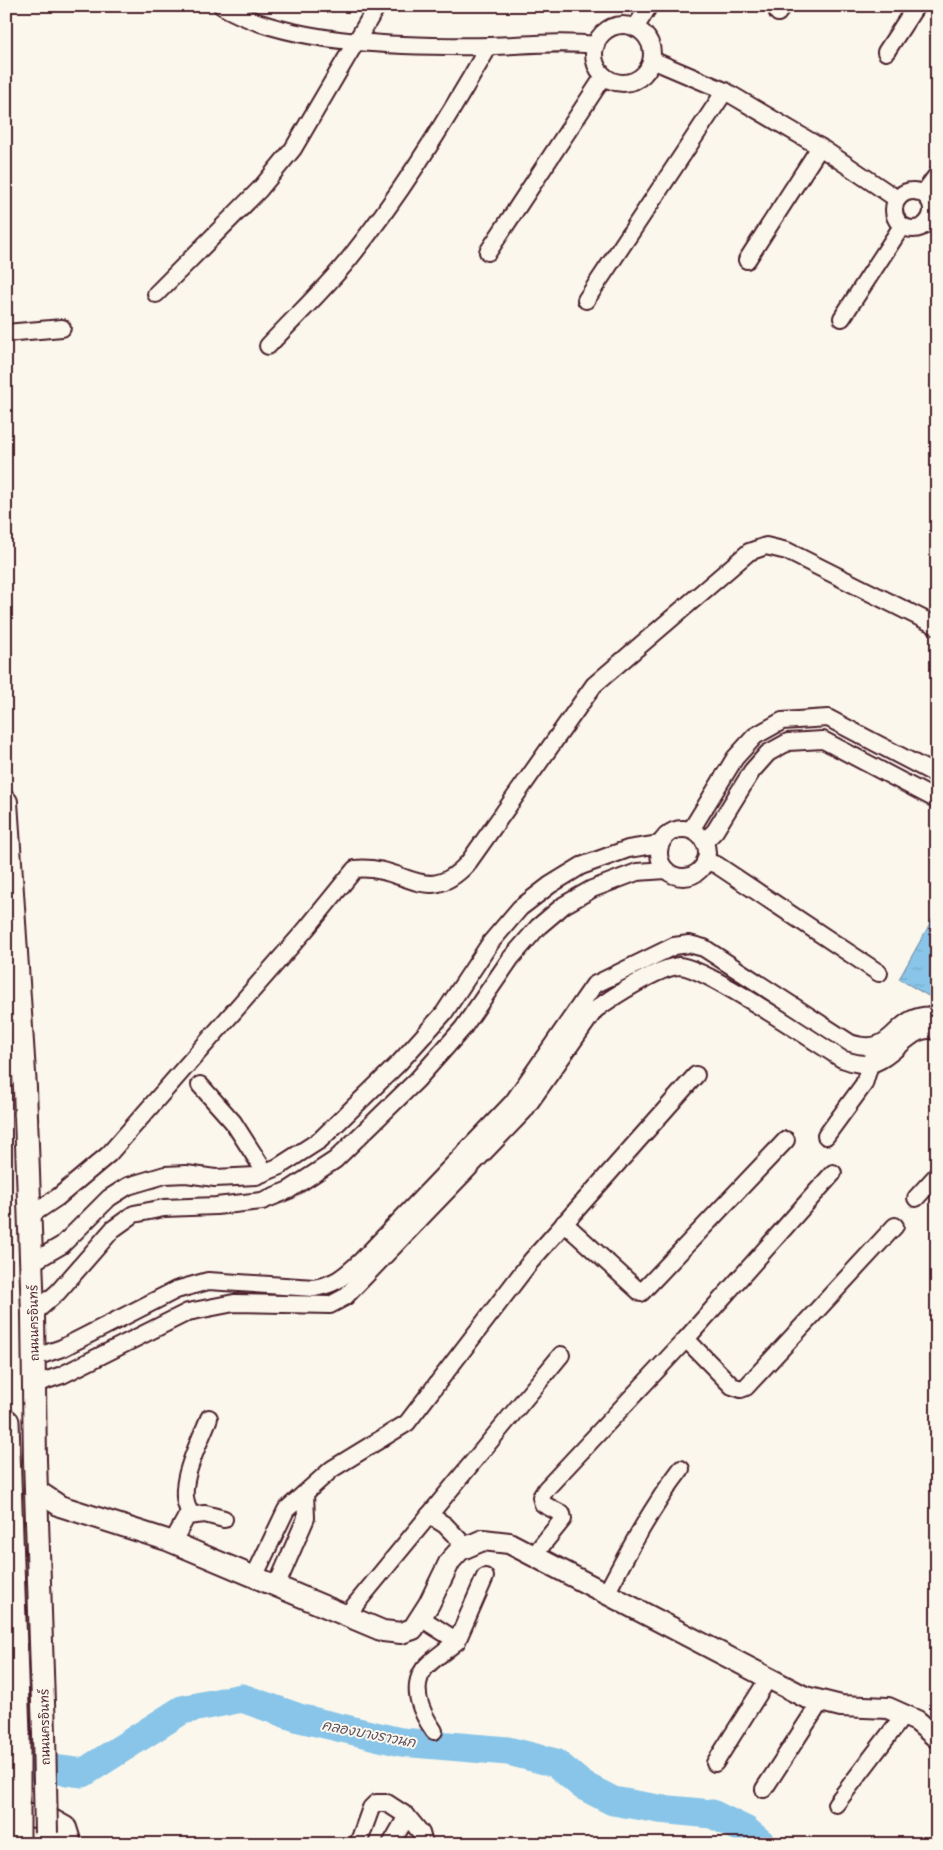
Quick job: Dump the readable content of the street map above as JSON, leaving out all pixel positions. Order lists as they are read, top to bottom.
{
  "streets": {
    "main road": ["ถนนนครอินทร์"]
  },
  "water": ["คลองบางราวนก"]
}
